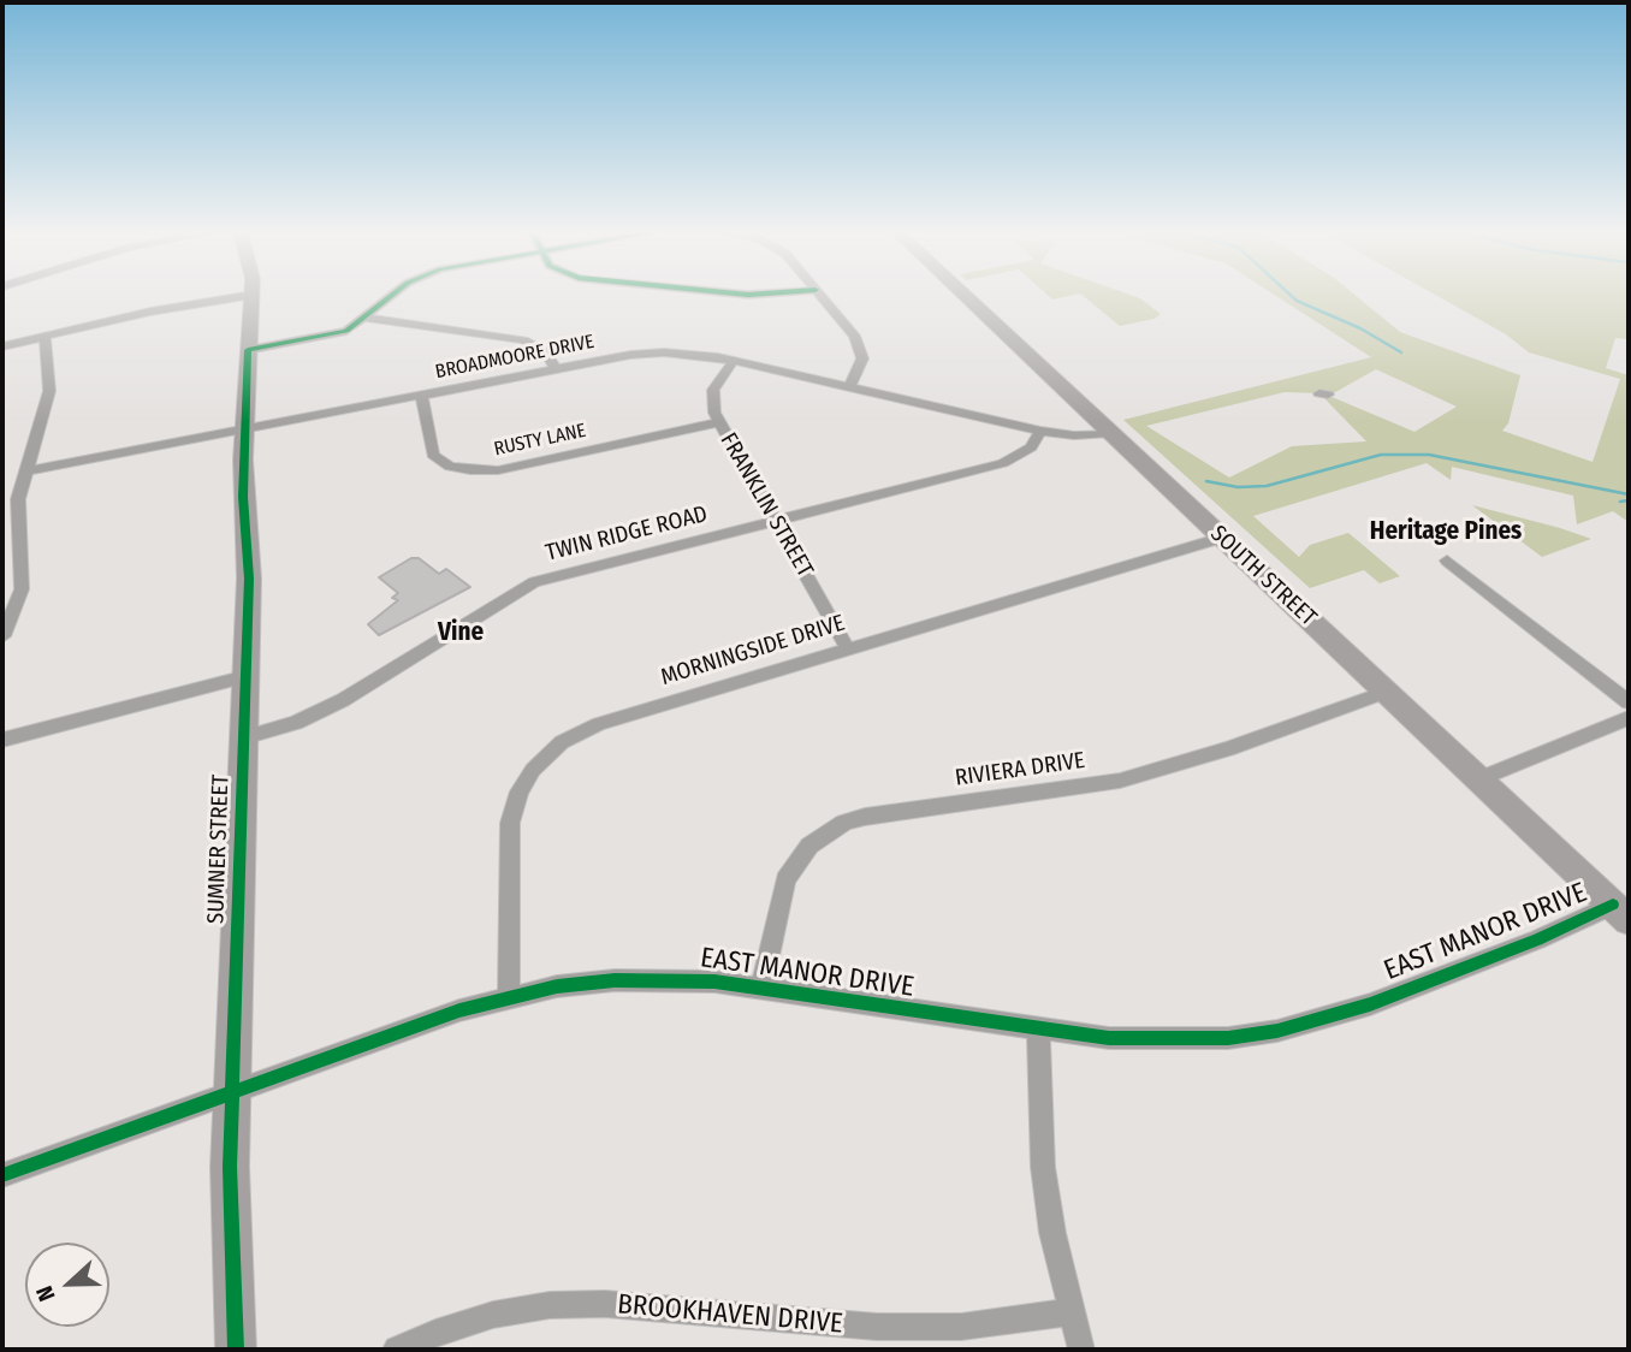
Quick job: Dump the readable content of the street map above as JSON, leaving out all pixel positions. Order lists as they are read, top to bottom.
{
  "streets": {
    "street": [
      "BROADMOORE DRIVE",
      "RUSTY LANE",
      "FRANKLIN STREET",
      "TWIN RIDGE ROAD",
      "SOUTH STREET",
      "MORNINGSIDE DRIVE",
      "RIVIERA DRIVE",
      "SUMNER STREET",
      "EAST MANOR DRIVE",
      "BROOKHAVEN DRIVE"
    ]
  },
  "crossings": [
    ["BROADMOORE DRIVE", "RUSTY LANE"],
    ["BROADMOORE DRIVE", "FRANKLIN STREET"],
    ["BROADMOORE DRIVE", "TWIN RIDGE ROAD"],
    ["BROADMOORE DRIVE", "SOUTH STREET"],
    ["BROADMOORE DRIVE", "SUMNER STREET"],
    ["RUSTY LANE", "FRANKLIN STREET"],
    ["FRANKLIN STREET", "TWIN RIDGE ROAD"],
    ["FRANKLIN STREET", "MORNINGSIDE DRIVE"],
    ["TWIN RIDGE ROAD", "SUMNER STREET"],
    ["SOUTH STREET", "MORNINGSIDE DRIVE"],
    ["SOUTH STREET", "RIVIERA DRIVE"],
    ["SOUTH STREET", "EAST MANOR DRIVE"],
    ["MORNINGSIDE DRIVE", "EAST MANOR DRIVE"],
    ["RIVIERA DRIVE", "EAST MANOR DRIVE"],
    ["SUMNER STREET", "EAST MANOR DRIVE"]
  ],
  "districts": ["Heritage Pines", "Vine"],
  "north": "left"
}
